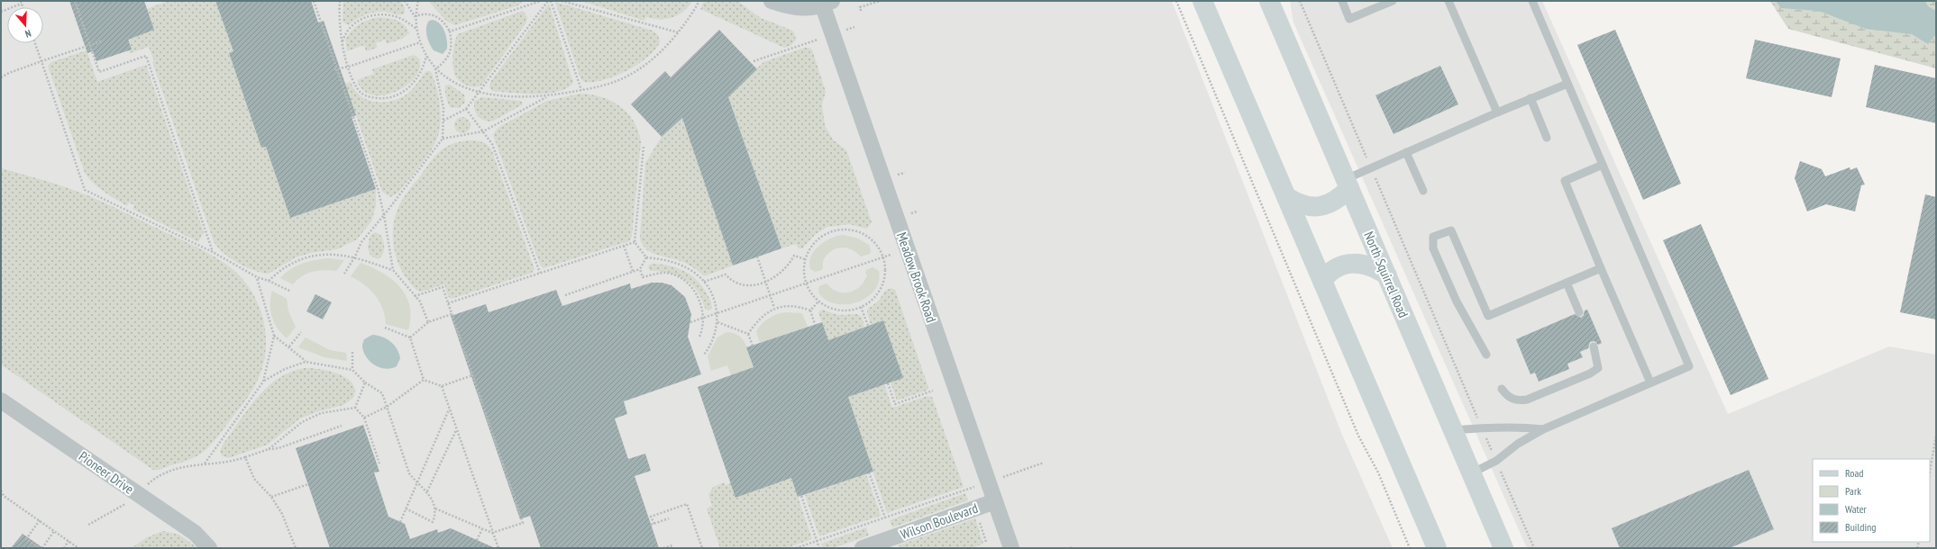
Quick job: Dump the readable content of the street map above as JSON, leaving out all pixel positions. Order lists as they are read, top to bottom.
{
  "streets": {
    "main road": ["North Squirrel Road"],
    "street": ["Meadow Brook Road", "Pioneer Drive", "Wilson Boulevard"]
  },
  "crossings": [
    ["Meadow Brook Road", "Wilson Boulevard"]
  ],
  "legend": [
    "Road",
    "Park",
    "Water",
    "Building"
  ],
  "north": "bottom"
}
